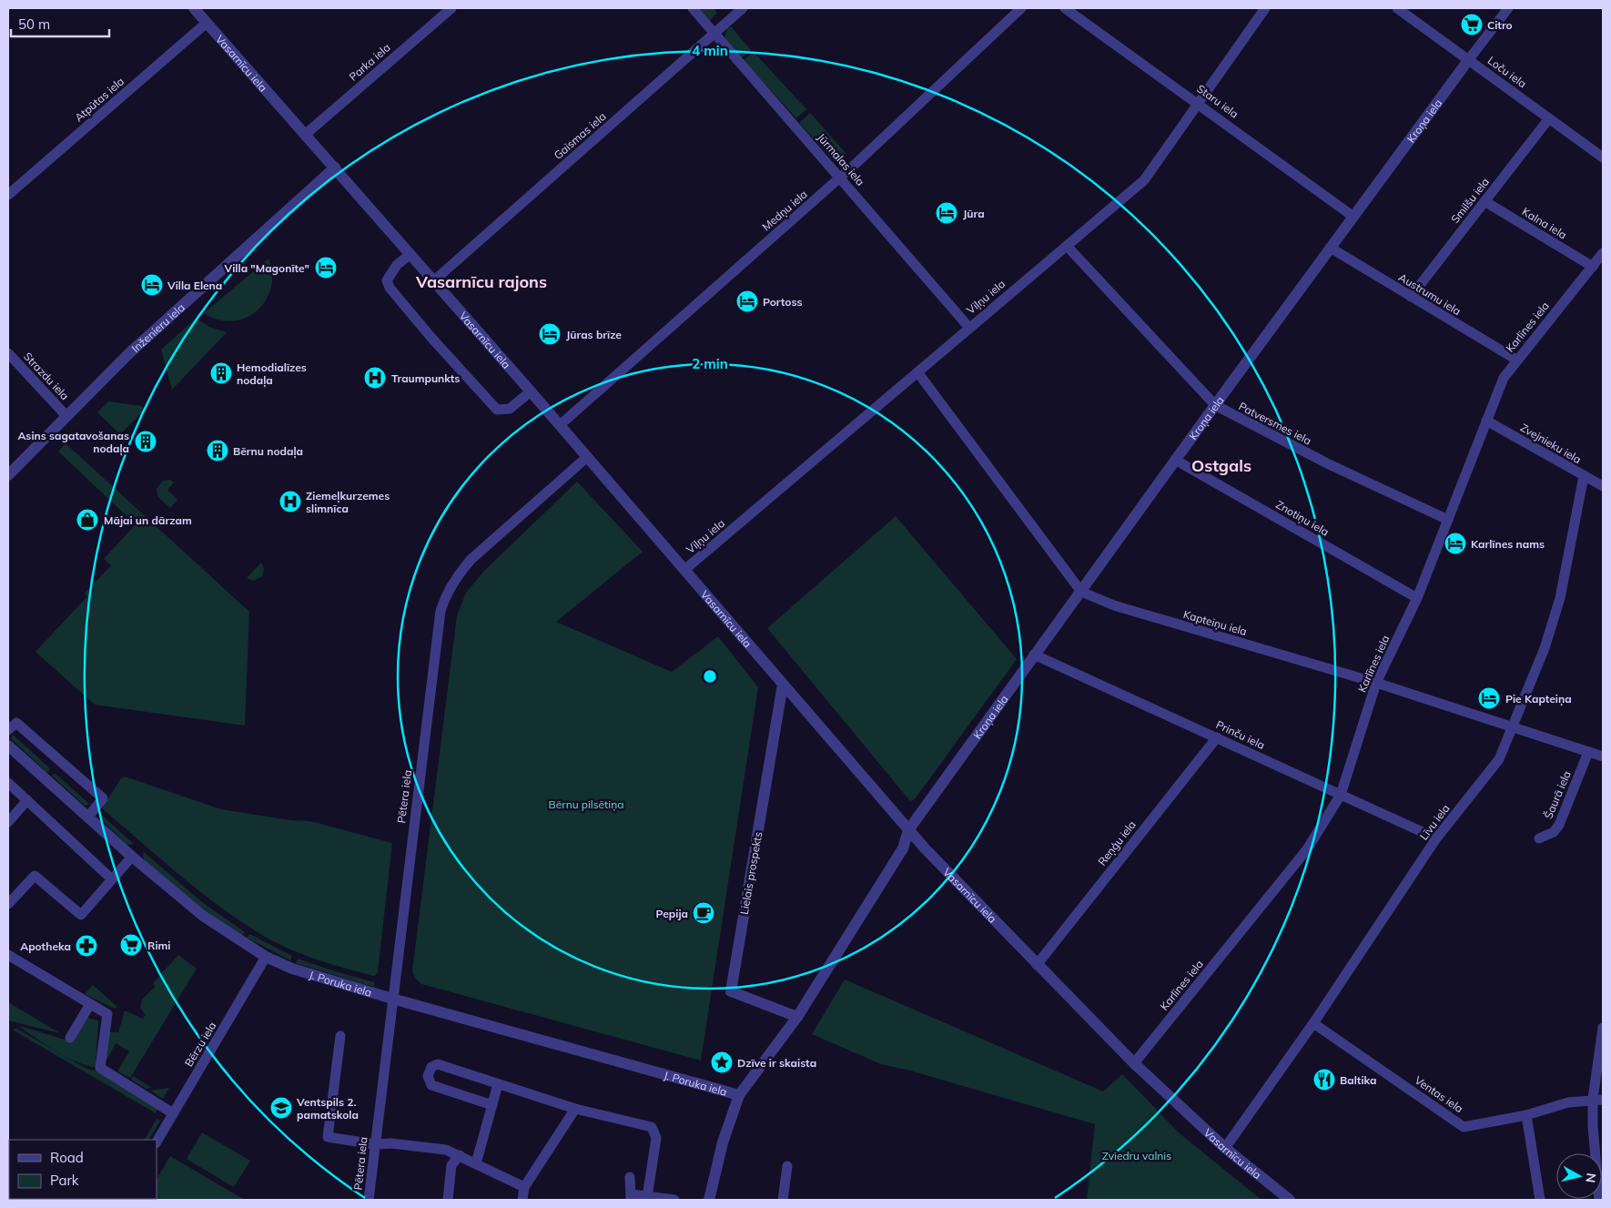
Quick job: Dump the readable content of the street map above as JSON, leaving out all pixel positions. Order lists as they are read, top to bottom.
{
  "streets": {
    "street": [
      "Parka iela",
      "Vasarnīcu iela",
      "Loču iela",
      "Atpūtas iela",
      "Staru iela",
      "Kroņa iela",
      "Gaismas iela",
      "Jūrmalas iela",
      "Smilšu iela",
      "Medņu iela",
      "Kalna iela",
      "Austrumu iela",
      "Viļņu iela",
      "Karlīnes iela",
      "Inženieru iela",
      "Strazdu iela",
      "Patversmes iela",
      "Zvejnieku iela",
      "Znotiņu iela",
      "Kapteiņu iela",
      "Prinču iela",
      "Šaurā iela",
      "Pētera iela",
      "Līvu iela",
      "Reņģu iela",
      "Lielais prospekts",
      "J. Poruka iela",
      "Bērzu iela",
      "Ventas iela"
    ]
  },
  "crossings": [
    ["Parka iela", "Vasarnīcu iela"],
    ["Vasarnīcu iela", "Atpūtas iela"],
    ["Vasarnīcu iela", "Kroņa iela"],
    ["Vasarnīcu iela", "Gaismas iela"],
    ["Vasarnīcu iela", "Medņu iela"],
    ["Vasarnīcu iela", "Viļņu iela"],
    ["Vasarnīcu iela", "Karlīnes iela"],
    ["Vasarnīcu iela", "Inženieru iela"],
    ["Vasarnīcu iela", "Pētera iela"],
    ["Vasarnīcu iela", "Līvu iela"],
    ["Vasarnīcu iela", "Reņģu iela"],
    ["Vasarnīcu iela", "Lielais prospekts"],
    ["Loču iela", "Kroņa iela"],
    ["Loču iela", "Smilšu iela"],
    ["Staru iela", "Kroņa iela"],
    ["Staru iela", "Viļņu iela"],
    ["Kroņa iela", "Austrumu iela"],
    ["Kroņa iela", "Patversmes iela"],
    ["Kroņa iela", "Znotiņu iela"],
    ["Kroņa iela", "Kapteiņu iela"],
    ["Kroņa iela", "Prinču iela"],
    ["Gaismas iela", "Jūrmalas iela"],
    ["Jūrmalas iela", "Medņu iela"],
    ["Jūrmalas iela", "Viļņu iela"],
    ["Smilšu iela", "Kalna iela"],
    ["Smilšu iela", "Austrumu iela"],
    ["Kalna iela", "Karlīnes iela"],
    ["Austrumu iela", "Karlīnes iela"],
    ["Viļņu iela", "Patversmes iela"],
    ["Karlīnes iela", "Patversmes iela"],
    ["Karlīnes iela", "Zvejnieku iela"],
    ["Karlīnes iela", "Znotiņu iela"],
    ["Karlīnes iela", "Kapteiņu iela"],
    ["Karlīnes iela", "Prinču iela"],
    ["Inženieru iela", "Strazdu iela"],
    ["Zvejnieku iela", "Līvu iela"],
    ["Kapteiņu iela", "Šaurā iela"],
    ["Kapteiņu iela", "Līvu iela"],
    ["Prinču iela", "Līvu iela"],
    ["Prinču iela", "Reņģu iela"],
    ["Pētera iela", "J. Poruka iela"],
    ["Līvu iela", "Ventas iela"],
    ["J. Poruka iela", "Bērzu iela"]
  ],
  "districts": ["Vasarnīcu rajons", "Ostgals"],
  "parks": ["Bērnu pilsētiņa", "Zviedru valnis"],
  "places": {
    "supermarket": ["Citro", "Rimi"],
    "hotel": [
      "Jūra",
      "Villa \"Magonīte\"",
      "Villa Elena",
      "Portoss",
      "Jūras brīze",
      "Karlīnes nams",
      "Pie Kapteiņa"
    ],
    "building": ["Hemodialīzes nodaļa", "Asins sagatavošanas nodaļa", "Bērnu nodaļa"],
    "hospital": ["Traumpunkts", "Ziemeļkurzemes slimnīca"],
    "shop": ["Mājai un dārzam"],
    "cafe": ["Pepija"],
    "pharmacy": ["Apotheka"],
    "place": ["Dzīve ir skaista"],
    "restaurant": ["Baltika"],
    "school or university": ["Ventspils 2. pamatskola"]
  },
  "legend": ["Road", "Park"],
  "scale_bar": "50 m",
  "north": "right",
  "rings": ["4 min", "2 min"]
}
